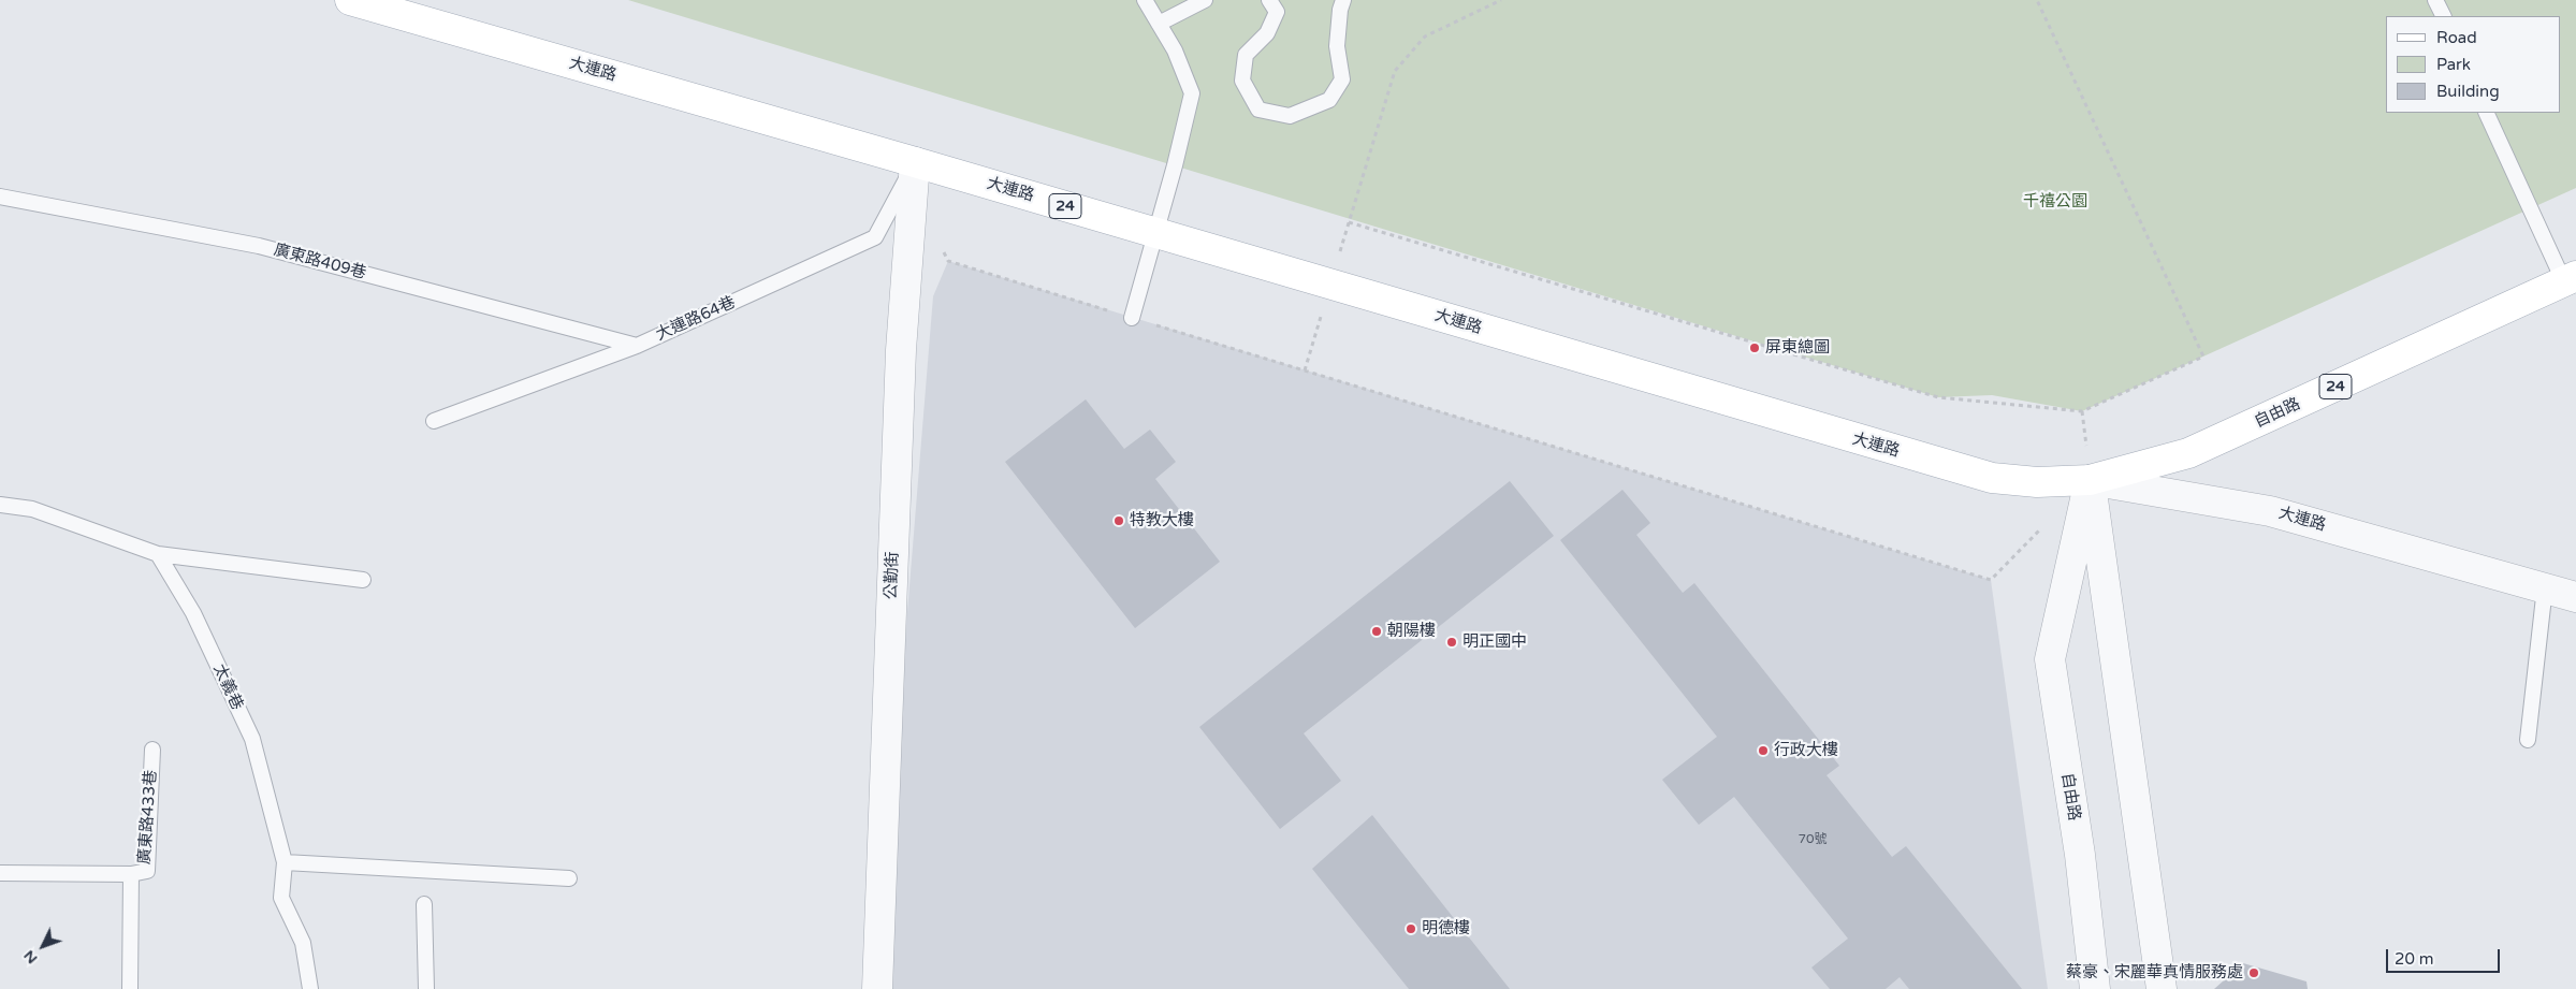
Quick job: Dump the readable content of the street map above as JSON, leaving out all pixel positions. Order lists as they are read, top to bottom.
{
  "streets": {
    "main road": ["大連路", "24", "自由路"],
    "street": ["公勤街"],
    "lane": [
      "廣東路409巷",
      "大連路64巷",
      "太義巷",
      "廣東路433巷"
    ]
  },
  "crossings": [
    ["大連路", "大連路64巷"],
    ["大連路", "自由路"],
    ["大連路", "公勤街"],
    ["廣東路409巷", "大連路64巷"],
    ["大連路64巷", "公勤街"]
  ],
  "parks": ["千禧公園"],
  "places": [
    "屏東總圖",
    "特教大樓",
    "朝陽樓",
    "明正國中",
    "行政大樓",
    "明德樓",
    "蔡豪、宋麗華真情服務處"
  ],
  "house_numbers": ["70號"],
  "legend": ["Road", "Park", "Building"],
  "scale_bar": "20 m",
  "north": "bottom left"
}
